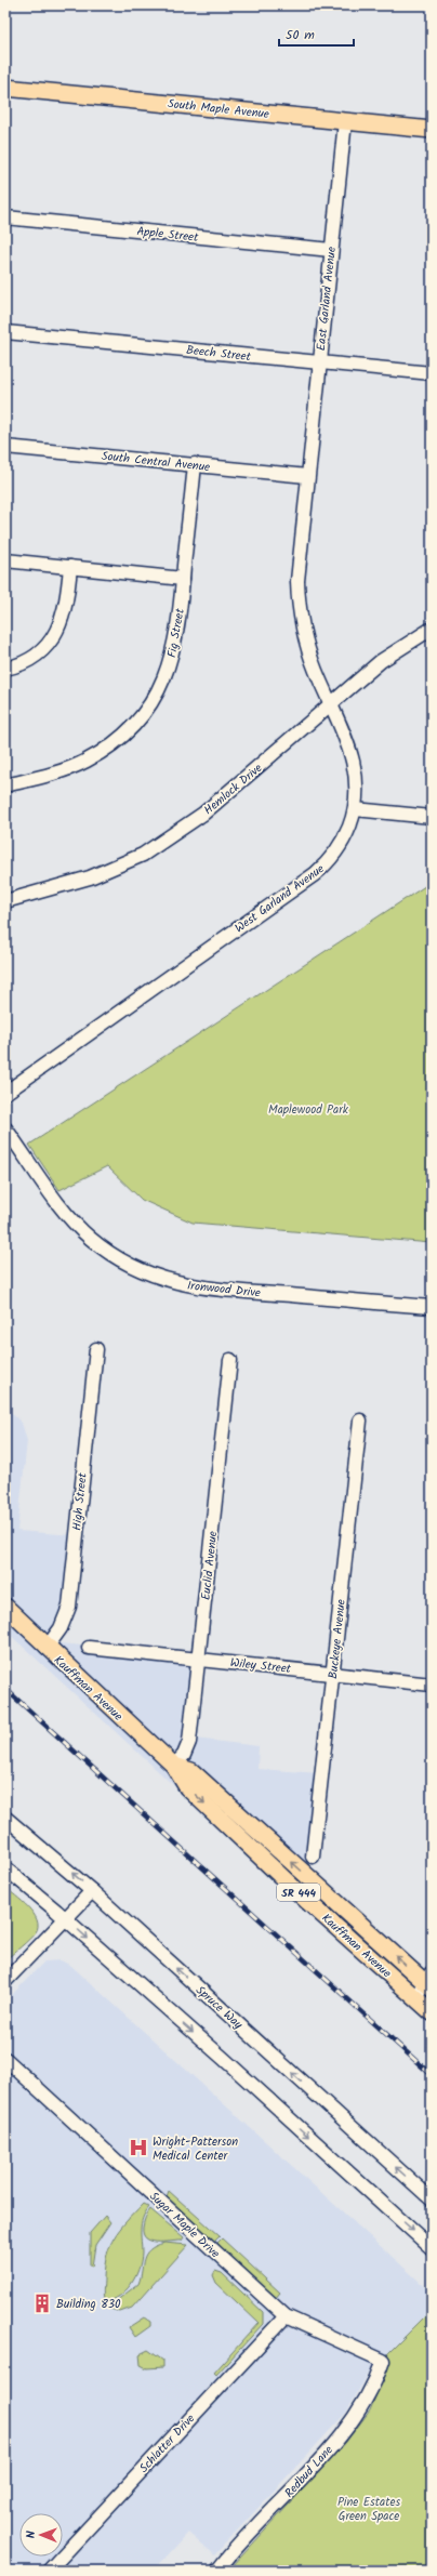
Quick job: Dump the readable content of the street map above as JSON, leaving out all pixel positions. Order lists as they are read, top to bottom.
{
  "streets": {
    "main road": ["South Maple Avenue", "Kauffman Avenue", "SR 444"],
    "street": [
      "Apple Street",
      "East Garland Avenue",
      "Beech Street",
      "South Central Avenue",
      "Fig Street",
      "Hemlock Drive",
      "West Garland Avenue",
      "Ironwood Drive",
      "High Street",
      "Euclid Avenue",
      "Buckeye Avenue",
      "Wiley Street",
      "Spruce Way",
      "Sugar Maple Drive",
      "Schlatter Drive",
      "Redbud Lane"
    ]
  },
  "crossings": [
    ["South Maple Avenue", "East Garland Avenue"],
    ["Apple Street", "East Garland Avenue"],
    ["East Garland Avenue", "Beech Street"],
    ["East Garland Avenue", "South Central Avenue"],
    ["East Garland Avenue", "West Garland Avenue"],
    ["South Central Avenue", "Fig Street"],
    ["South Central Avenue", "West Garland Avenue"],
    ["Hemlock Drive", "West Garland Avenue"],
    ["High Street", "Kauffman Avenue"],
    ["Euclid Avenue", "Wiley Street"],
    ["Euclid Avenue", "Kauffman Avenue"],
    ["Buckeye Avenue", "Wiley Street"],
    ["Sugar Maple Drive", "Schlatter Drive"],
    ["Sugar Maple Drive", "Redbud Lane"]
  ],
  "parks": ["Maplewood Park", "Pine Estates Green Space"],
  "places": {
    "hospital": ["Wright-Patterson Medical Center"],
    "building": ["Building 830"]
  },
  "scale_bar": "50 m",
  "north": "left"
}
